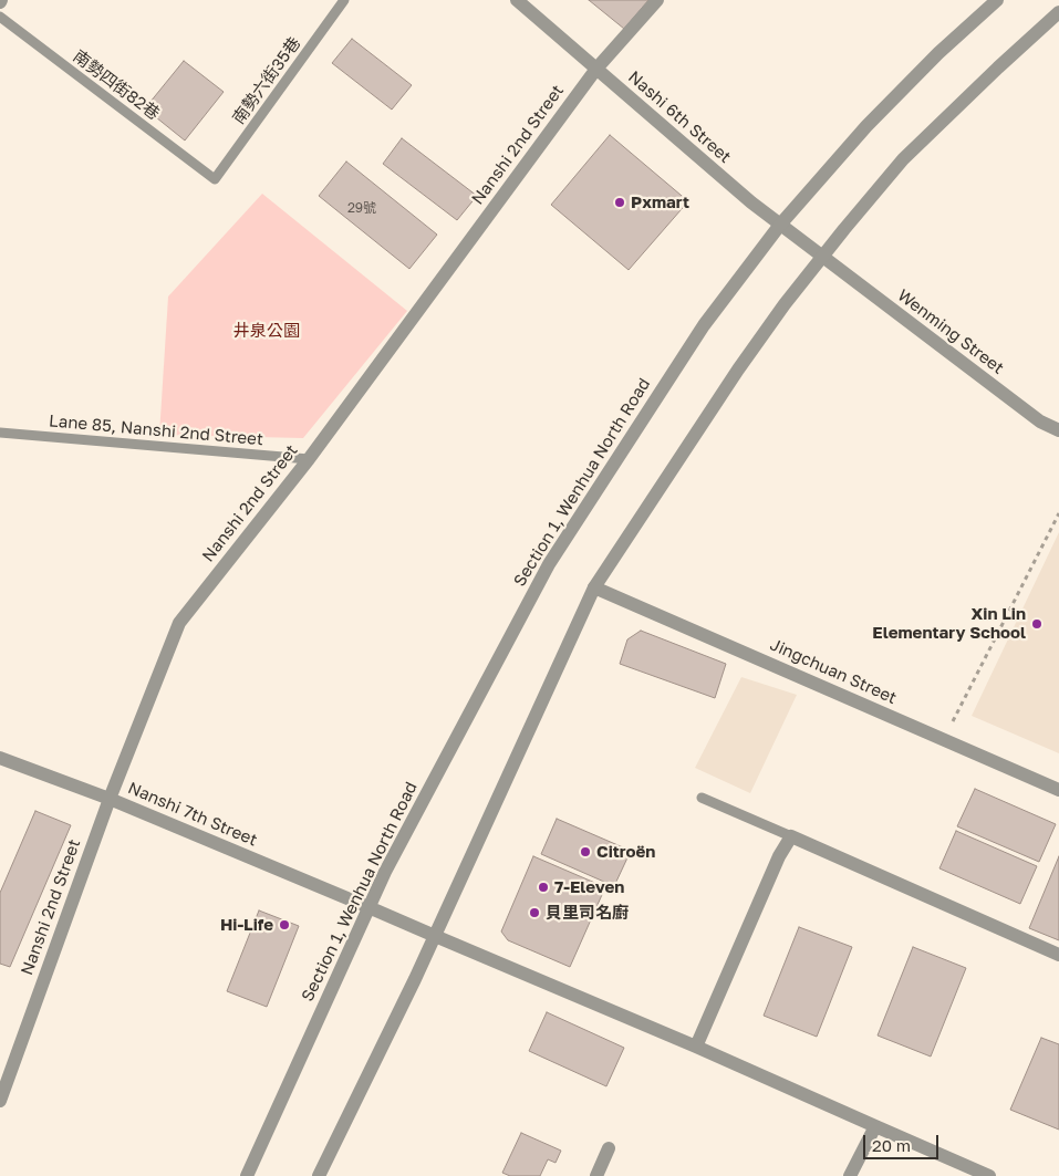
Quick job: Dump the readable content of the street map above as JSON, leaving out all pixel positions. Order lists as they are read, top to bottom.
{
  "streets": {
    "street": [
      "Nashi 6th Street",
      "Nanshi 2nd Street",
      "Wenming Street",
      "Section 1, Wenhua North Road",
      "Jingchuan Street",
      "Nanshi 7th Street"
    ],
    "lane": ["南勢六街35巷", "南勢四街82巷", "Lane 85, Nanshi 2nd Street"]
  },
  "crossings": [
    ["南勢六街35巷", "南勢四街82巷"],
    ["Nashi 6th Street", "Nanshi 2nd Street"],
    ["Nashi 6th Street", "Wenming Street"],
    ["Nashi 6th Street", "Section 1, Wenhua North Road"],
    ["Nanshi 2nd Street", "Lane 85, Nanshi 2nd Street"],
    ["Nanshi 2nd Street", "Nanshi 7th Street"],
    ["Section 1, Wenhua North Road", "Nanshi 7th Street"]
  ],
  "parks": ["井泉公園"],
  "places": [
    "Pxmart",
    "Xin Lin Elementary School",
    "Citroën",
    "7-Eleven",
    "貝里司名廚",
    "Hi-Life"
  ],
  "house_numbers": ["29號"],
  "scale_bar": "20 m"
}
